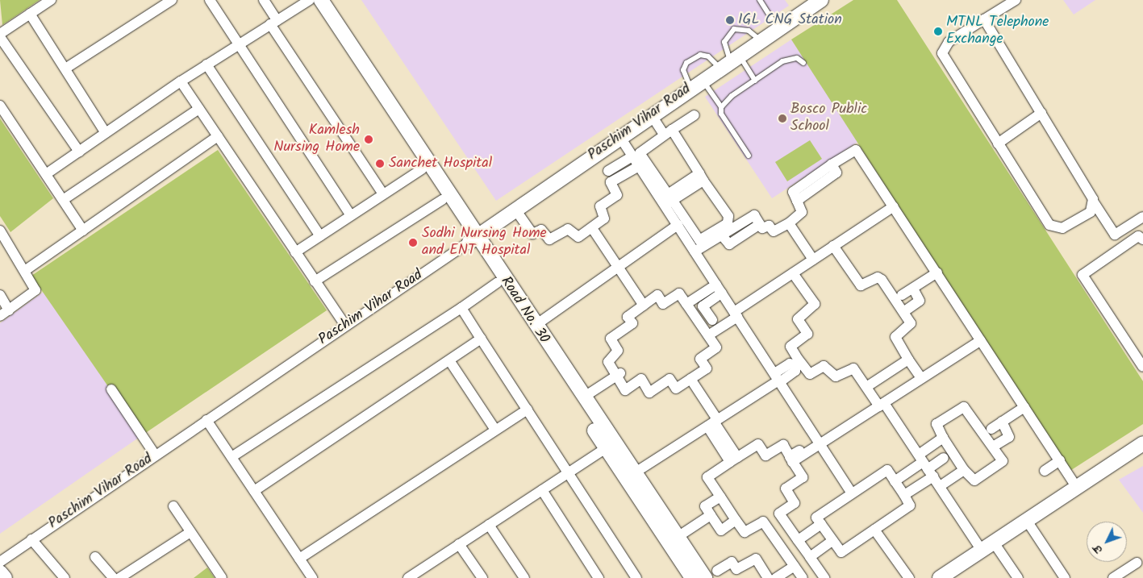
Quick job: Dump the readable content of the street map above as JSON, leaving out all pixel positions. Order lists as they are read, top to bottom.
{
  "streets": {
    "street": ["Paschim Vihar Road", "Road No. 30"]
  },
  "crossings": [
    ["Paschim Vihar Road", "Road No. 30"]
  ],
  "places": [
    "IGL CNG Station",
    "MTNL Telephone Exchange",
    "Bosco Public School",
    "Kamlesh Nursing Home",
    "Sanchet Hospital",
    "Sodhi Nursing Home and ENT Hospital"
  ],
  "north": "bottom left"
}
